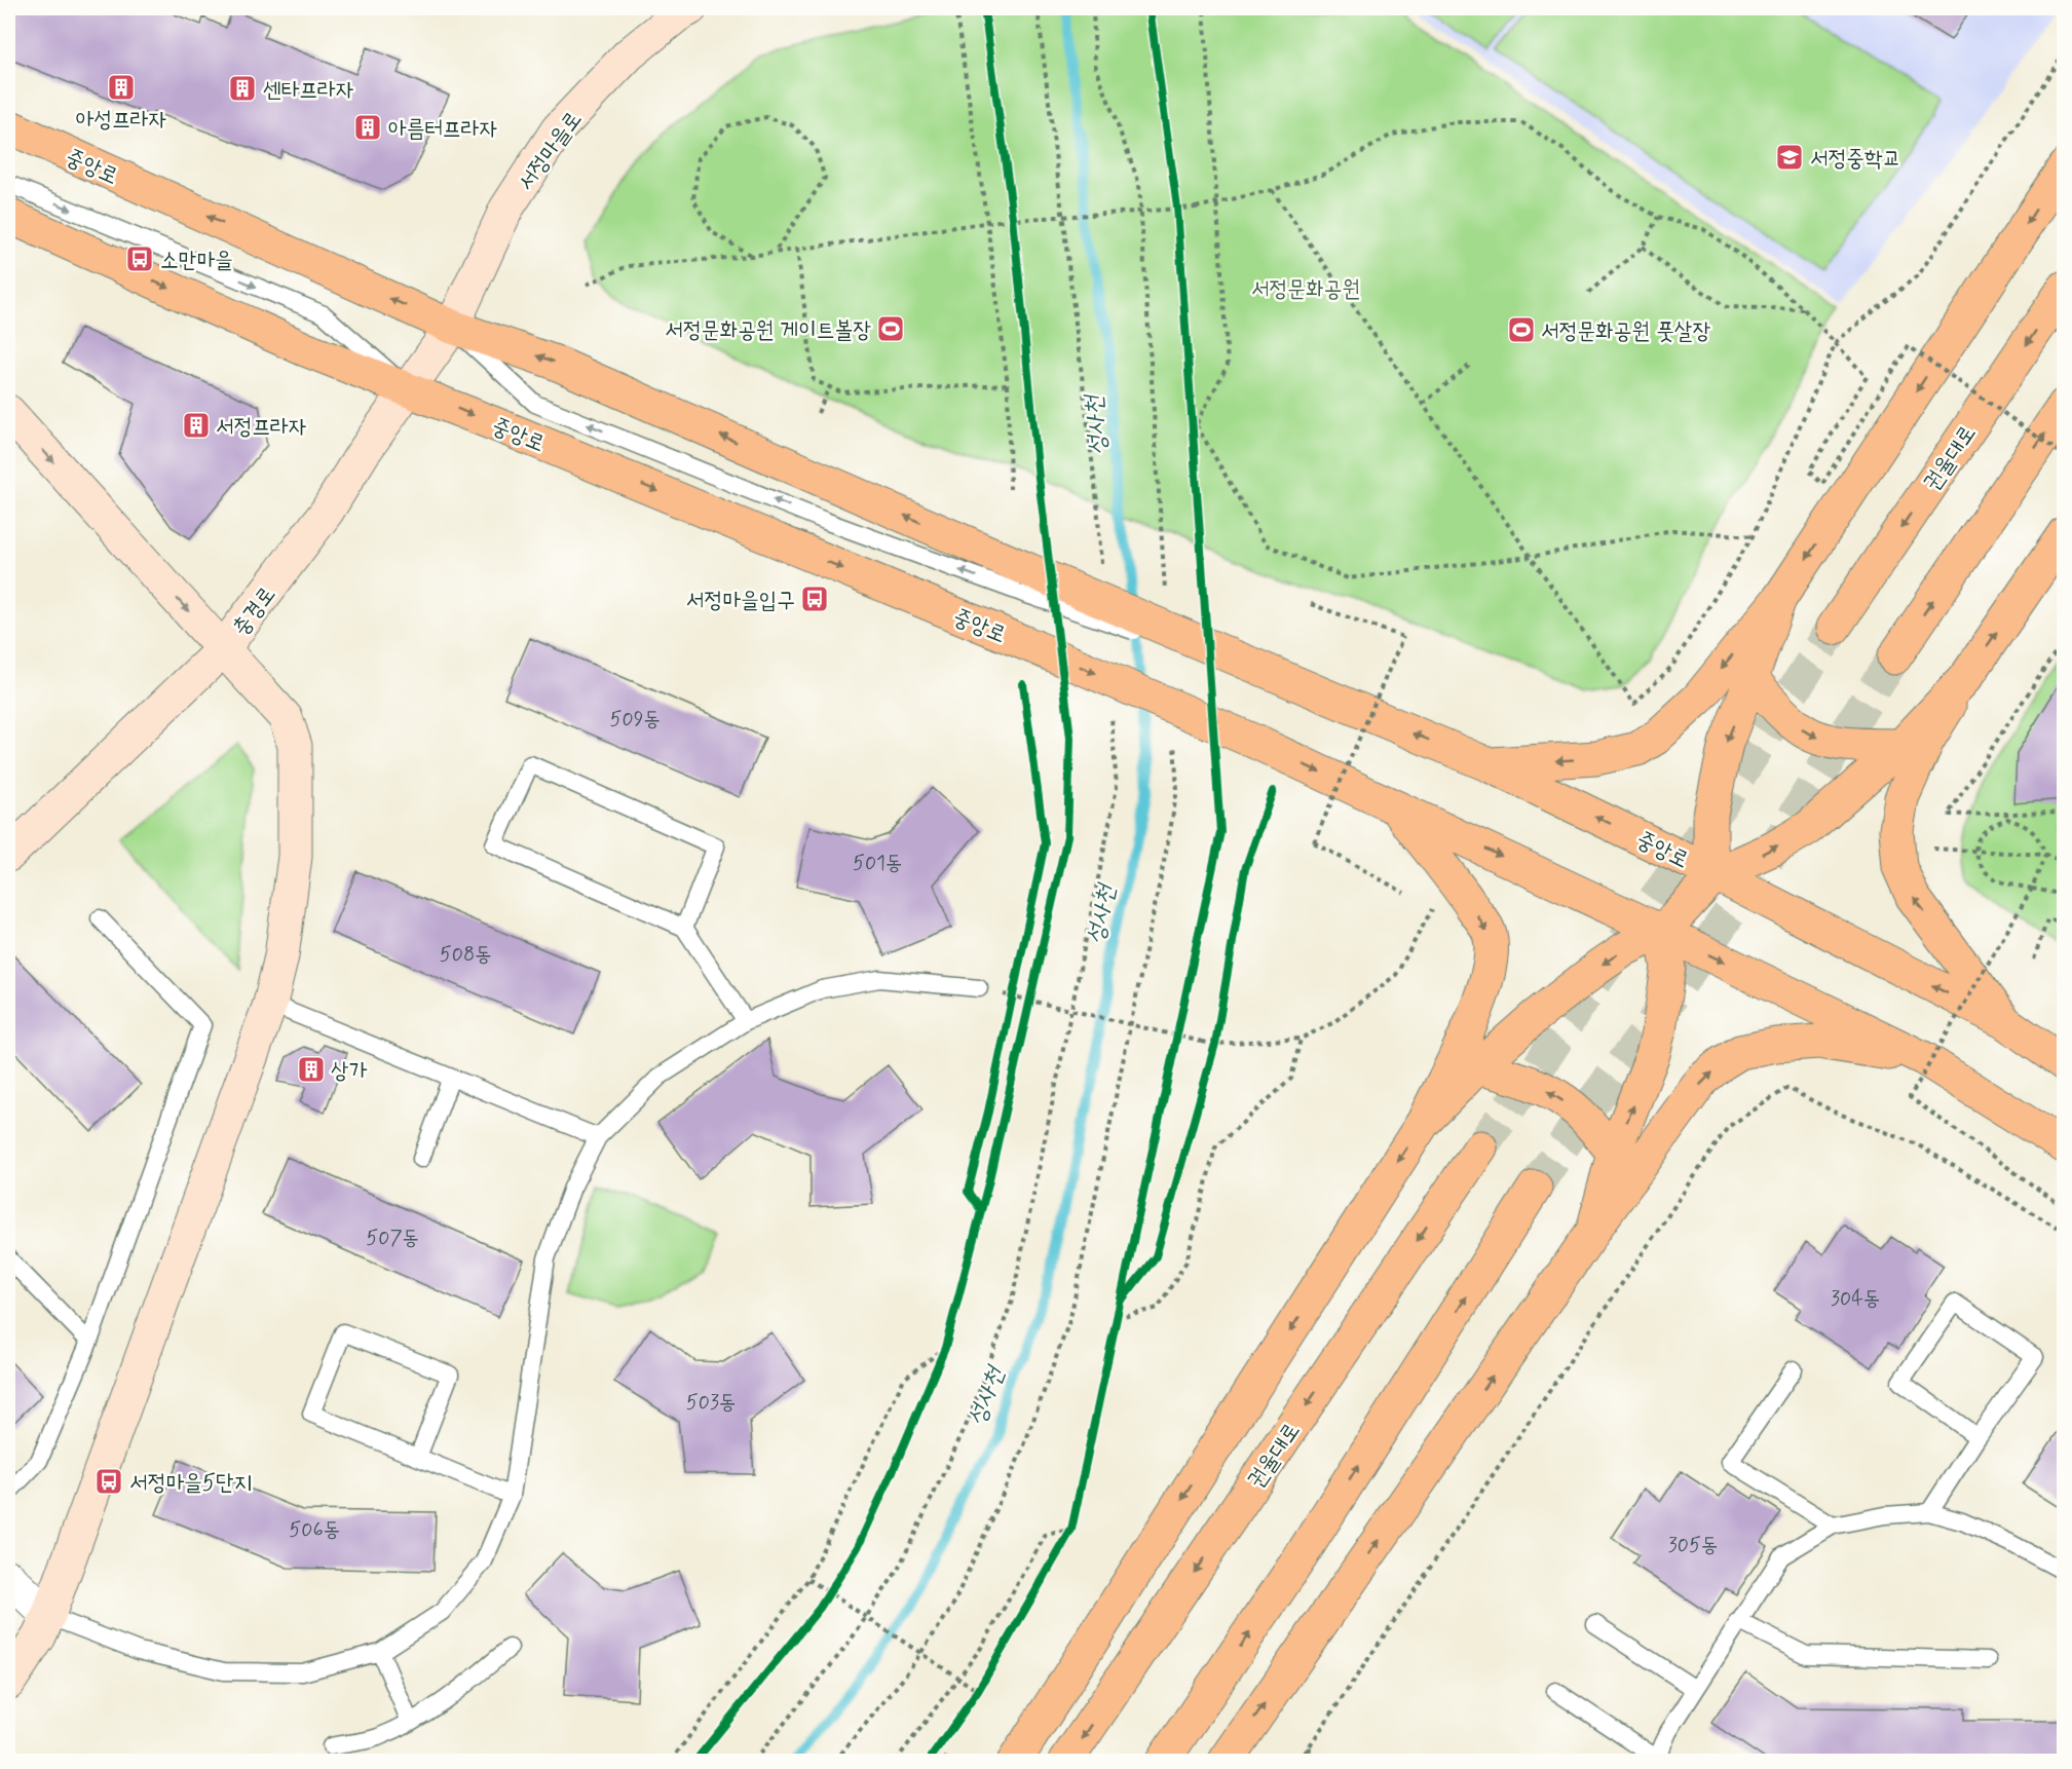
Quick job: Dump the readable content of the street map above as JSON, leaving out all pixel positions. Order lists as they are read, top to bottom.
{
  "streets": {
    "main road": ["중앙로", "권율대로"],
    "street": ["서정마을로", "충경로"]
  },
  "crossings": [
    ["서정마을로", "중앙로"],
    ["서정마을로", "충경로"],
    ["중앙로", "충경로"]
  ],
  "water": ["성사천"],
  "parks": ["서정문화공원"],
  "places": {
    "building": [
      "아성프라자",
      "센타프라자",
      "아름터프라자",
      "서정프라자",
      "상가"
    ],
    "school or university": ["서정중학교"],
    "bus stop": ["소만마을", "서정마을입구", "서정마을5단지"],
    "sports": ["서정문화공원 게이트볼장", "서정문화공원 풋살장"]
  },
  "house_numbers": [
    "509동",
    "501동",
    "508동",
    "507동",
    "304동",
    "503동",
    "506동",
    "305동"
  ]
}
